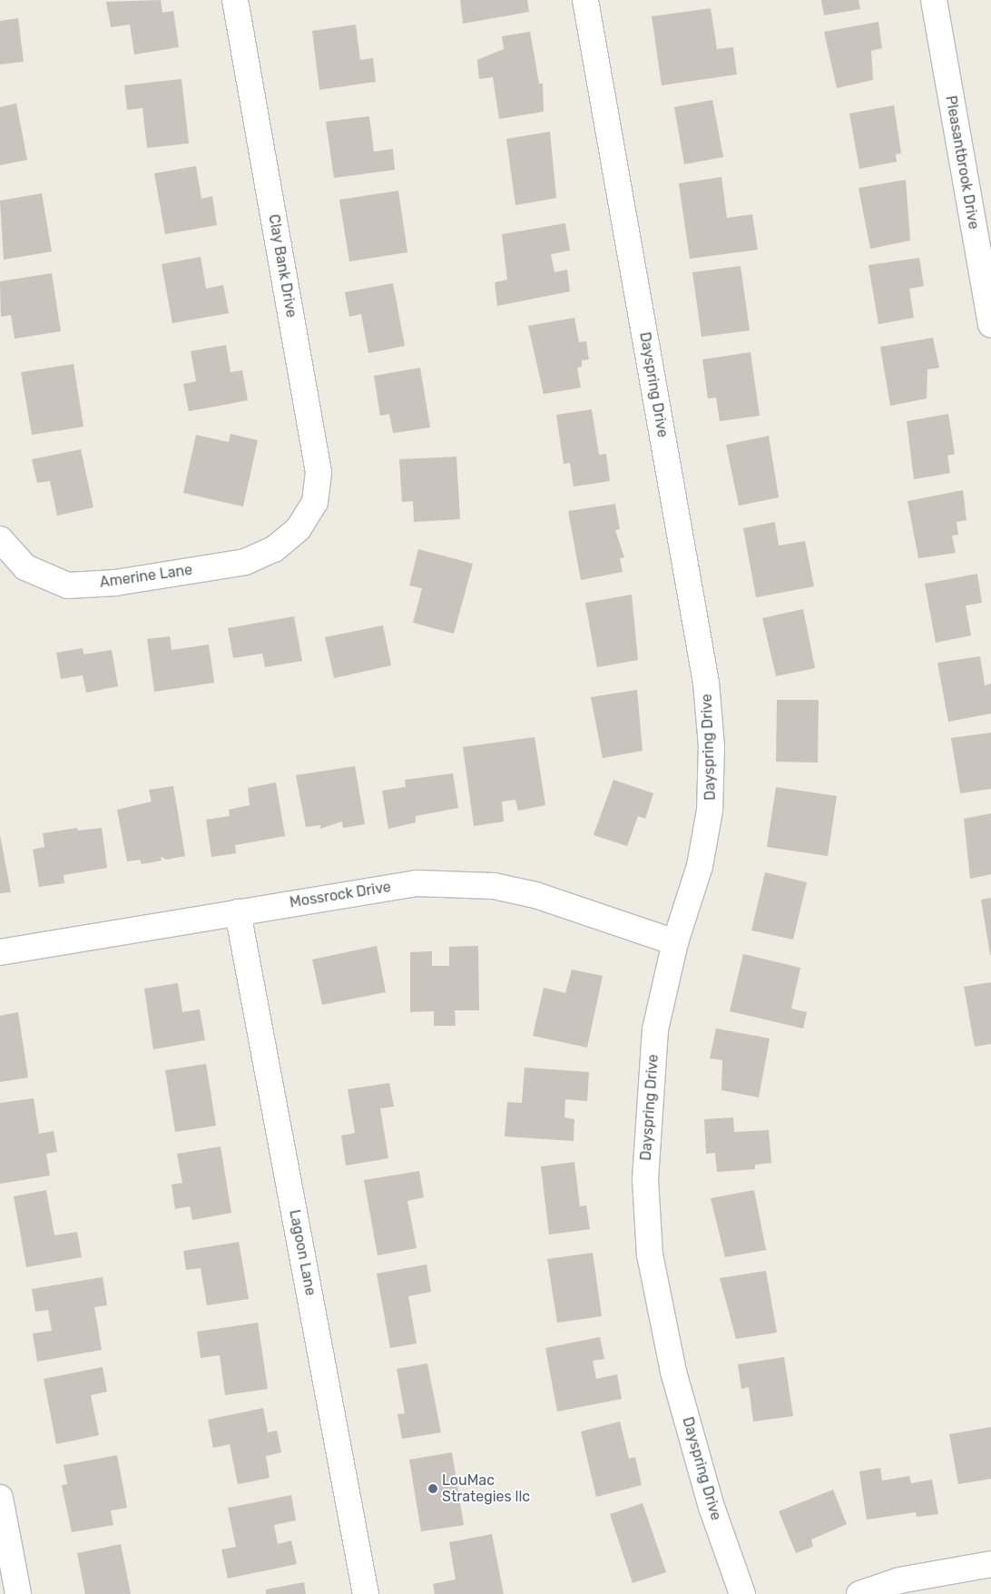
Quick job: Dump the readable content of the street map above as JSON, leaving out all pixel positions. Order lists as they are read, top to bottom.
{
  "streets": {
    "street": [
      "Pleasantbrook Drive",
      "Clay Bank Drive",
      "Dayspring Drive",
      "Amerine Lane",
      "Mossrock Drive",
      "Lagoon Lane"
    ]
  },
  "crossings": [
    ["Clay Bank Drive", "Amerine Lane"],
    ["Dayspring Drive", "Mossrock Drive"],
    ["Mossrock Drive", "Lagoon Lane"]
  ],
  "places": ["LouMac Strategies llc"]
}
